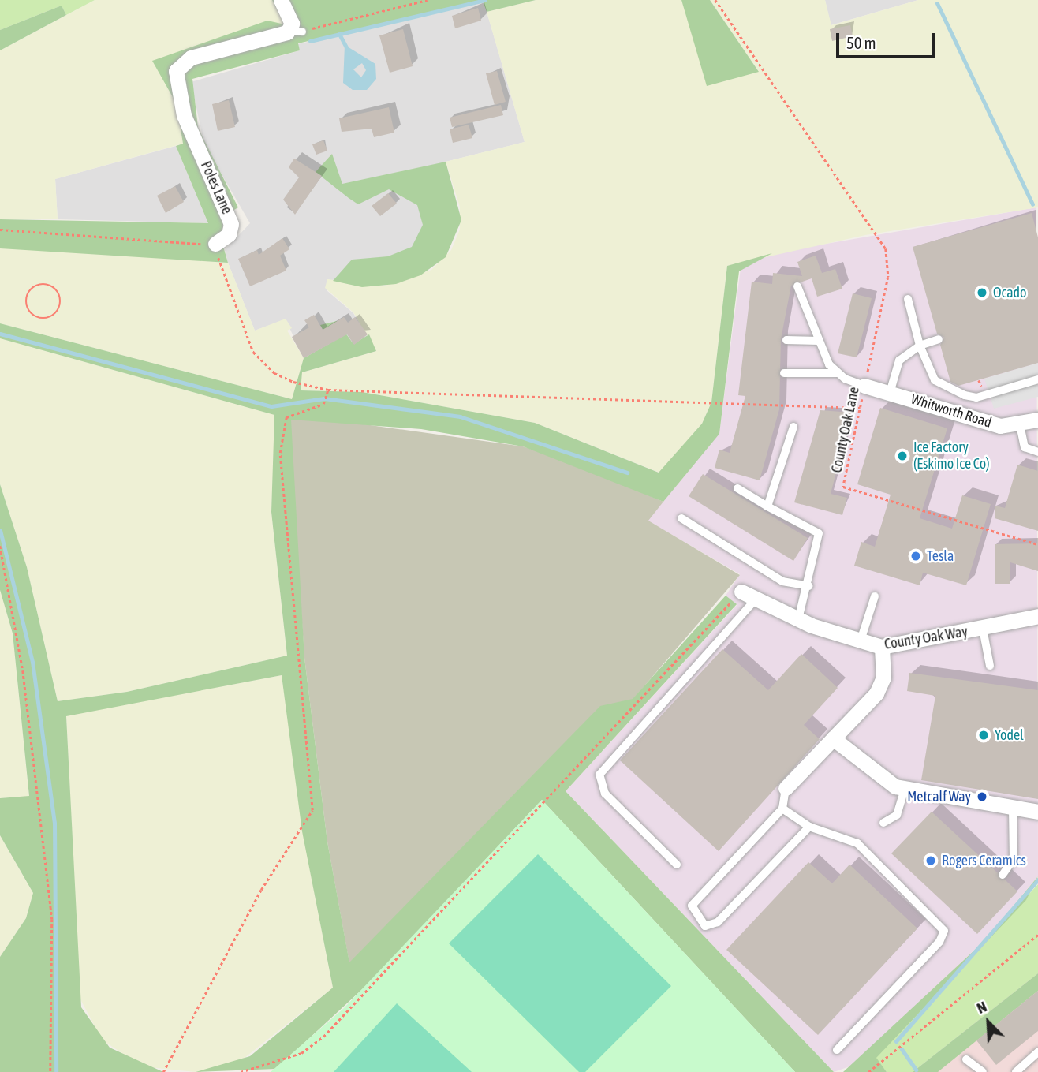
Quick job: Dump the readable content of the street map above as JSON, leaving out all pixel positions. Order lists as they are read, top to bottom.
{
  "streets": {
    "street": ["Poles Lane", "Whitworth Road", "County Oak Way"],
    "path": ["County Oak Lane"]
  },
  "crossings": [
    ["Whitworth Road", "County Oak Lane"]
  ],
  "places": [
    "Ocado",
    "Ice Factory (Eskimo Ice Co)",
    "Tesla",
    "Yodel",
    "Metcalf Way",
    "Rogers Ceramics"
  ],
  "scale_bar": "50 m",
  "north": "top left"
}
